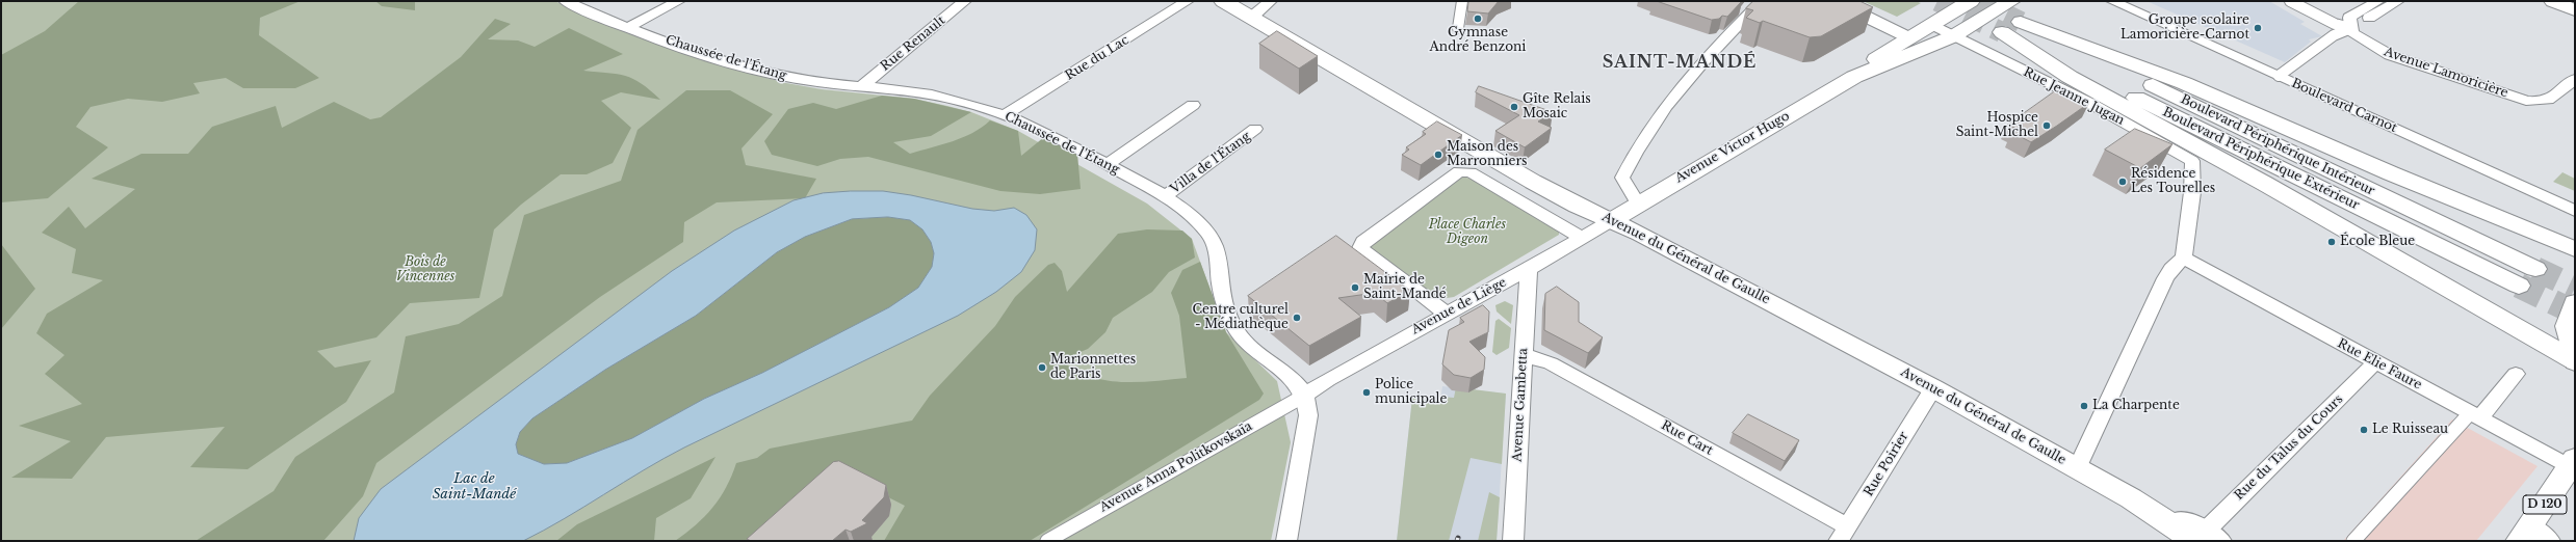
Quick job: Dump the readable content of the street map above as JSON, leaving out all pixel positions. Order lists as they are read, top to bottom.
{
  "streets": {
    "main road": [
      "Boulevard Périphérique Intérieur",
      "Avenue Victor Hugo",
      "Boulevard Périphérique Extérieur",
      "Avenue du Général de Gaulle",
      "D 120"
    ],
    "street": [
      "Rue Renault",
      "Chaussée de l'Étang",
      "Rue du Lac",
      "Avenue Lamoricière",
      "Rue Jeanne Jugan",
      "Boulevard Carnot",
      "Villa de l'Étang",
      "Avenue de Liège",
      "Rue Elie Faure",
      "Avenue Gambetta",
      "Rue Cart",
      "Rue du Talus du Cours",
      "Rue Poirier",
      "Avenue Anna Politkovskaïa"
    ]
  },
  "crossings": [
    ["Rue Renault", "Chaussée de l'Étang"],
    ["Chaussée de l'Étang", "Rue du Lac"],
    ["Chaussée de l'Étang", "Villa de l'Étang"],
    ["Chaussée de l'Étang", "Avenue de Liège"],
    ["Chaussée de l'Étang", "Avenue Anna Politkovskaïa"],
    ["Rue Jeanne Jugan", "Rue Elie Faure"],
    ["Avenue Victor Hugo", "Avenue du Général de Gaulle"],
    ["Avenue Victor Hugo", "Avenue de Liège"],
    ["Avenue du Général de Gaulle", "Avenue de Liège"],
    ["Avenue du Général de Gaulle", "Rue du Talus du Cours"],
    ["Avenue du Général de Gaulle", "Rue Poirier"],
    ["Avenue de Liège", "Avenue Gambetta"],
    ["Avenue de Liège", "Avenue Anna Politkovskaïa"],
    ["Rue Elie Faure", "Rue du Talus du Cours"],
    ["Rue Elie Faure", "D 120"],
    ["Avenue Gambetta", "Rue Cart"],
    ["Rue Cart", "Rue Poirier"]
  ],
  "districts": ["SAINT-MANDÉ"],
  "water": ["Lac de Saint-Mandé"],
  "parks": ["Place Charles Digeon", "Bois de Vincennes"],
  "places": [
    "Gymnase André Benzoni",
    "Groupe scolaire Lamoricière-Carnot",
    "Gîte Relais Mosaic",
    "Hospice Saint-Michel",
    "Maison des Marronniers",
    "Résidence Les Tourelles",
    "École Bleue",
    "Mairie de Saint-Mandé",
    "Centre culturel - Médiathèque",
    "Marionnettes de Paris",
    "Police municipale",
    "La Charpente",
    "Le Ruisseau"
  ]
}
